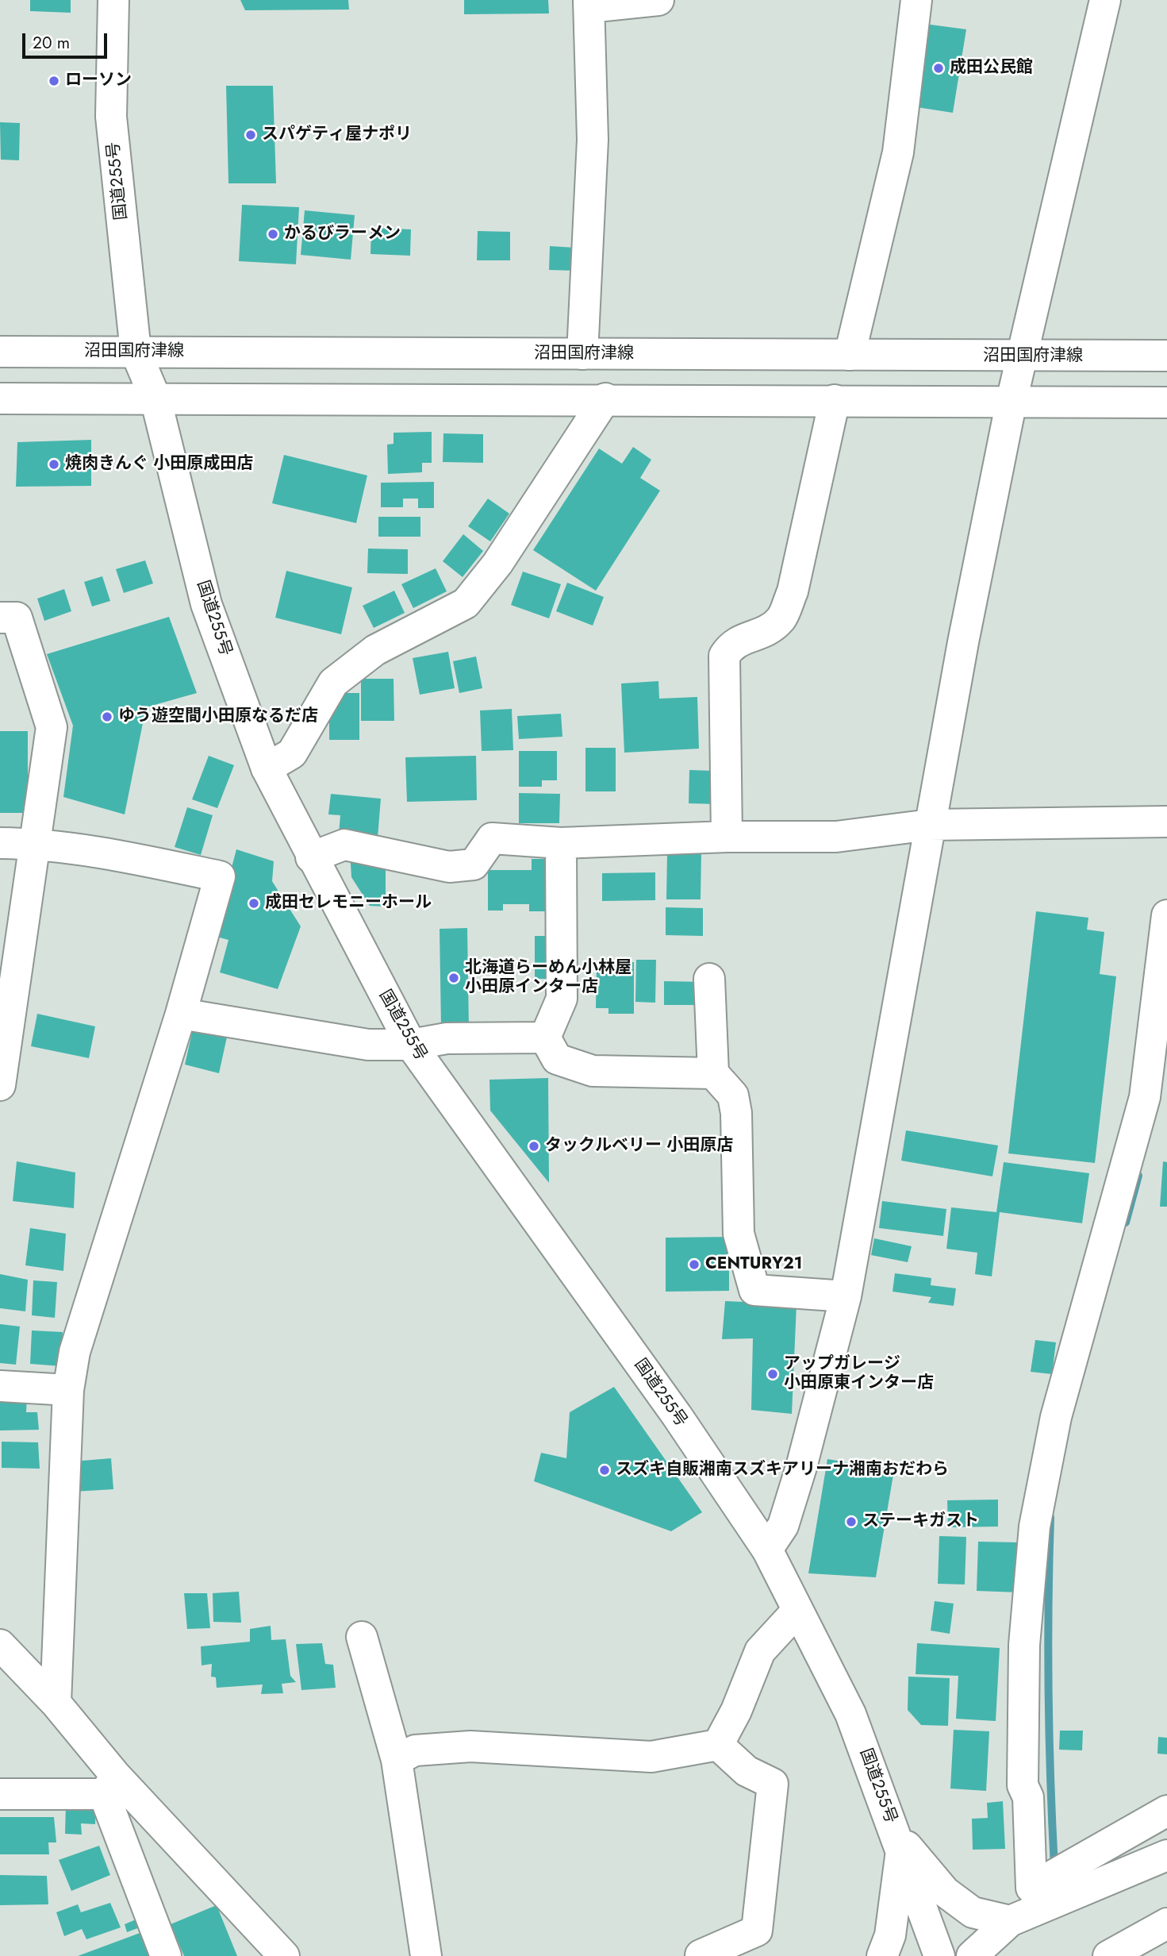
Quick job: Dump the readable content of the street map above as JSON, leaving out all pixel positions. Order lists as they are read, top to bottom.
{
  "streets": {
    "main road": ["国道255号", "沼田国府津線"]
  },
  "crossings": [
    ["国道255号", "沼田国府津線"]
  ],
  "places": [
    "成田公民館",
    "ローソン",
    "スパゲティ屋ナポリ",
    "かるびラーメン",
    "焼肉きんぐ 小田原成田店",
    "ゆう遊空間小田原なるだ店",
    "成田セレモニーホール",
    "北海道らーめん小林屋 小田原インター店",
    "タックルベリー 小田原店",
    "CENTURY21",
    "アップガレージ 小田原東インター店",
    "スズキ自販湘南スズキアリーナ湘南おだわら",
    "ステーキガスト"
  ],
  "scale_bar": "20 m"
}
